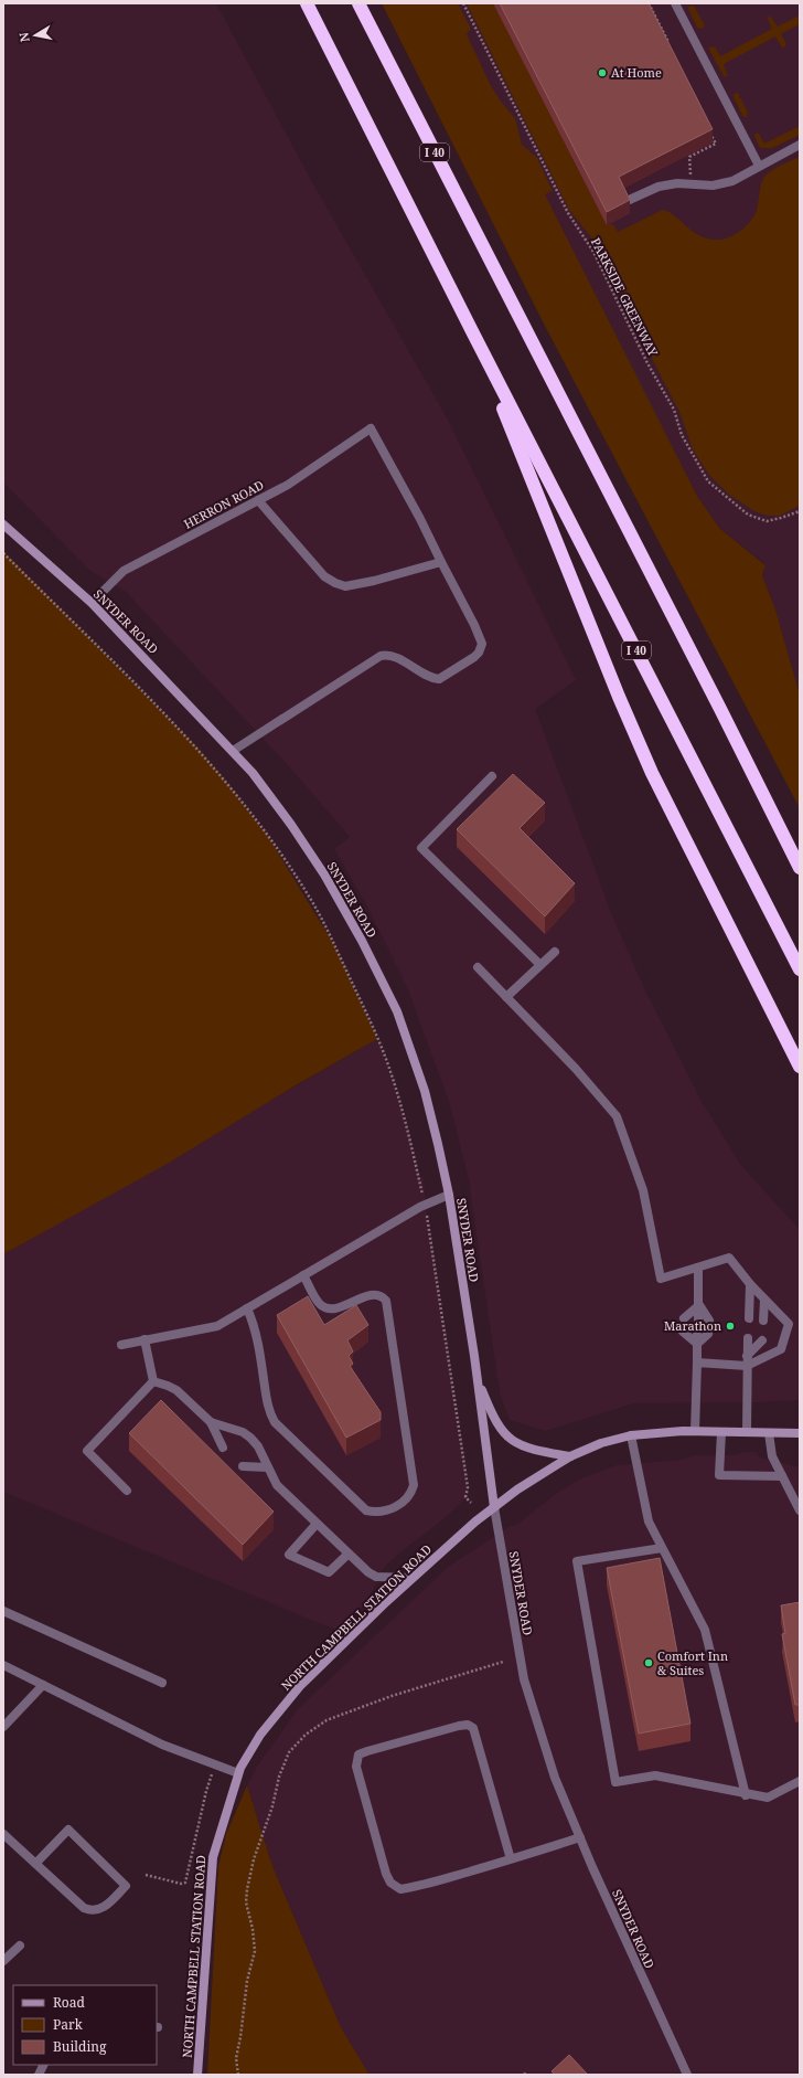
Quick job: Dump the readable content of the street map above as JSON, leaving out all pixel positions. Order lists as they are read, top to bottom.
{
  "streets": {
    "highway": ["I 40"],
    "street": ["HERRON ROAD", "SNYDER ROAD", "NORTH CAMPBELL STATION ROAD"],
    "path": ["PARKSIDE GREENWAY"]
  },
  "crossings": [
    ["HERRON ROAD", "SNYDER ROAD"],
    ["SNYDER ROAD", "NORTH CAMPBELL STATION ROAD"]
  ],
  "places": ["At Home", "Marathon", "Comfort Inn & Suites"],
  "legend": ["Road", "Park", "Building"],
  "north": "left"
}
